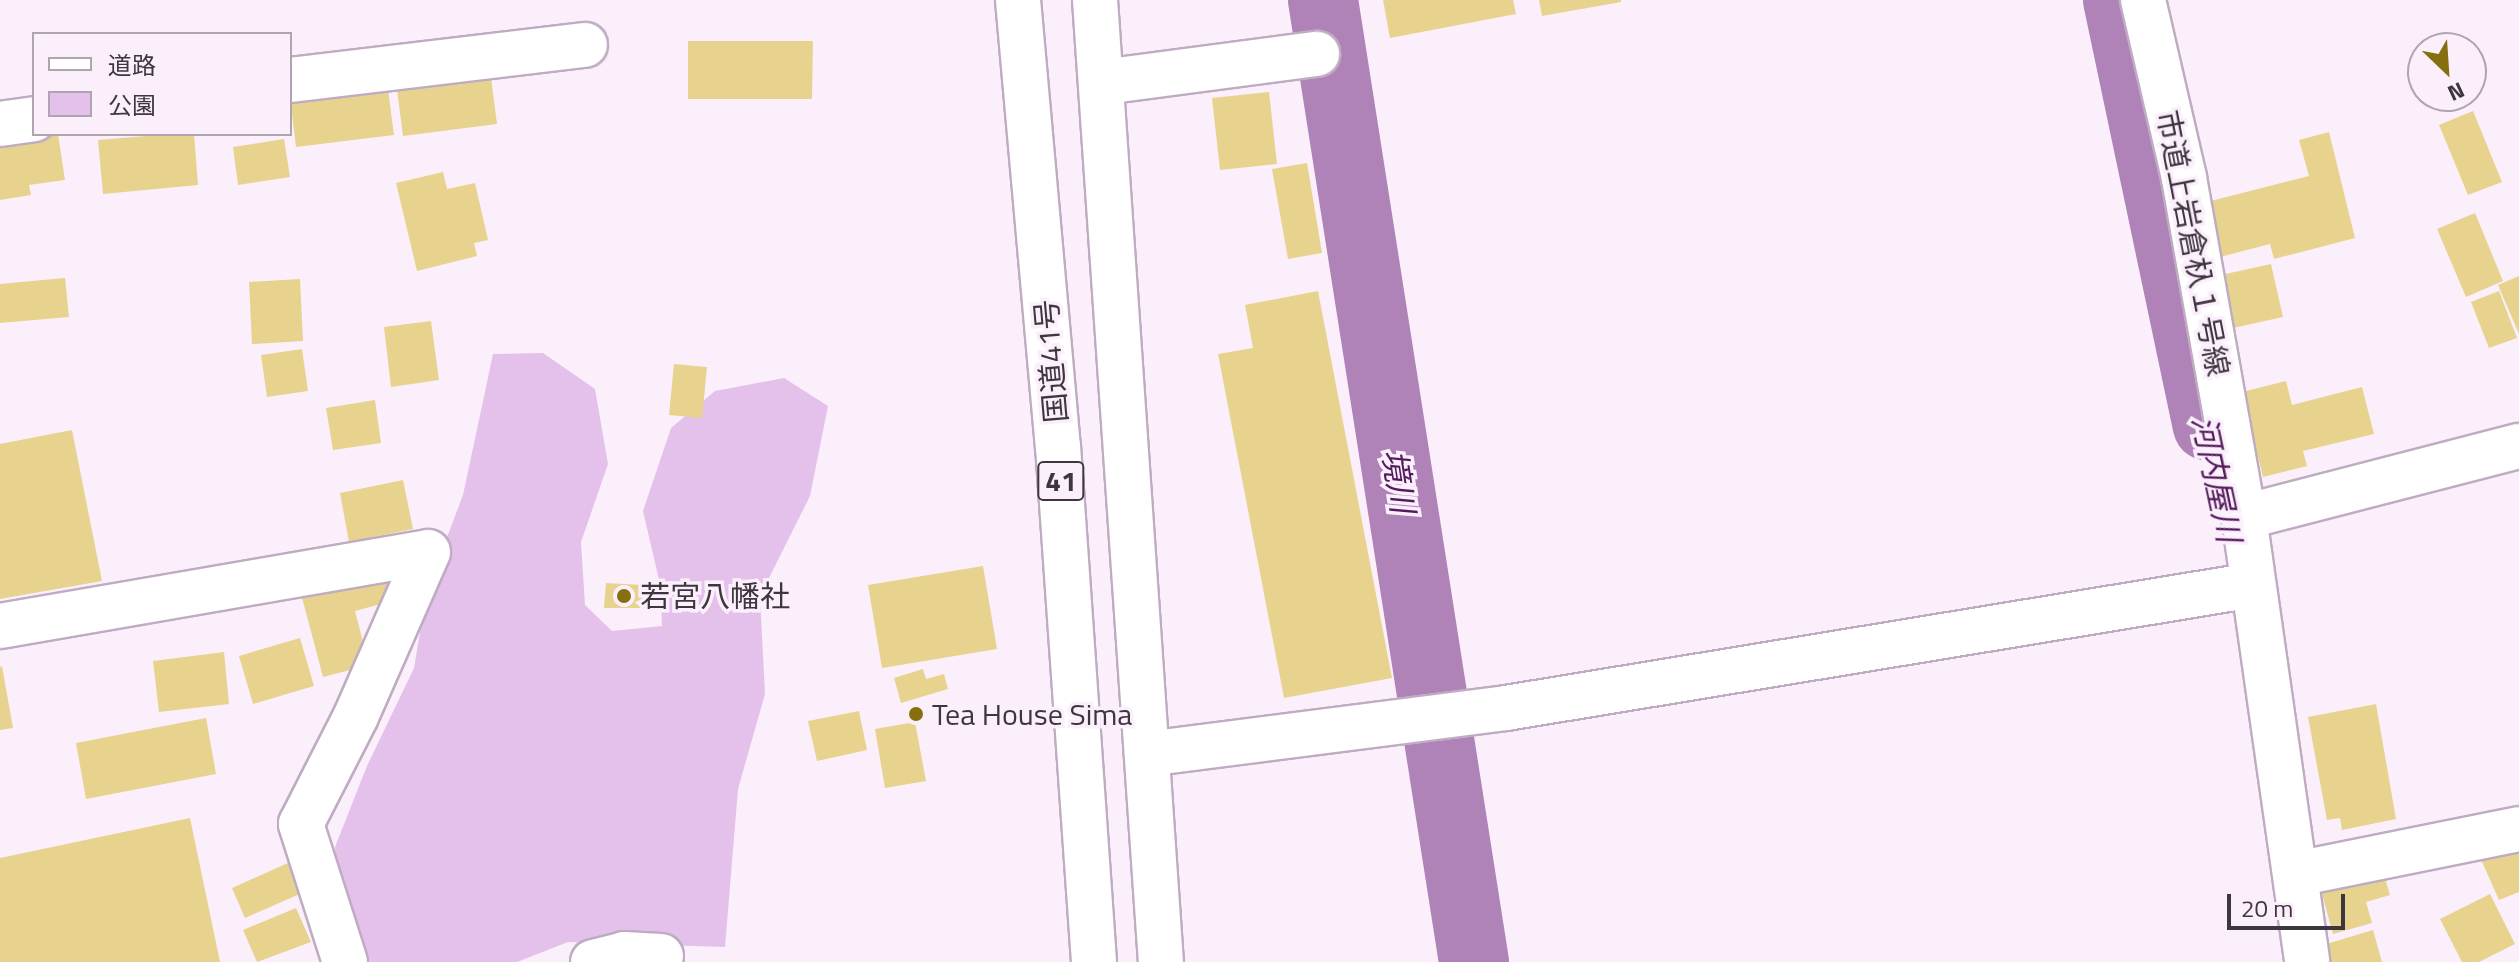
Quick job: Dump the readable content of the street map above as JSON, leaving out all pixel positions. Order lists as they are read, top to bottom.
{
  "streets": {
    "main road": ["市道上岩倉杁１号線", "国道41号", "41"]
  },
  "water": ["河内屋川", "境川"],
  "places": ["若宮八幡社", "Tea House Sima"],
  "legend": ["道路", "公園"],
  "scale_bar": "20 m",
  "north": "bottom right"
}
